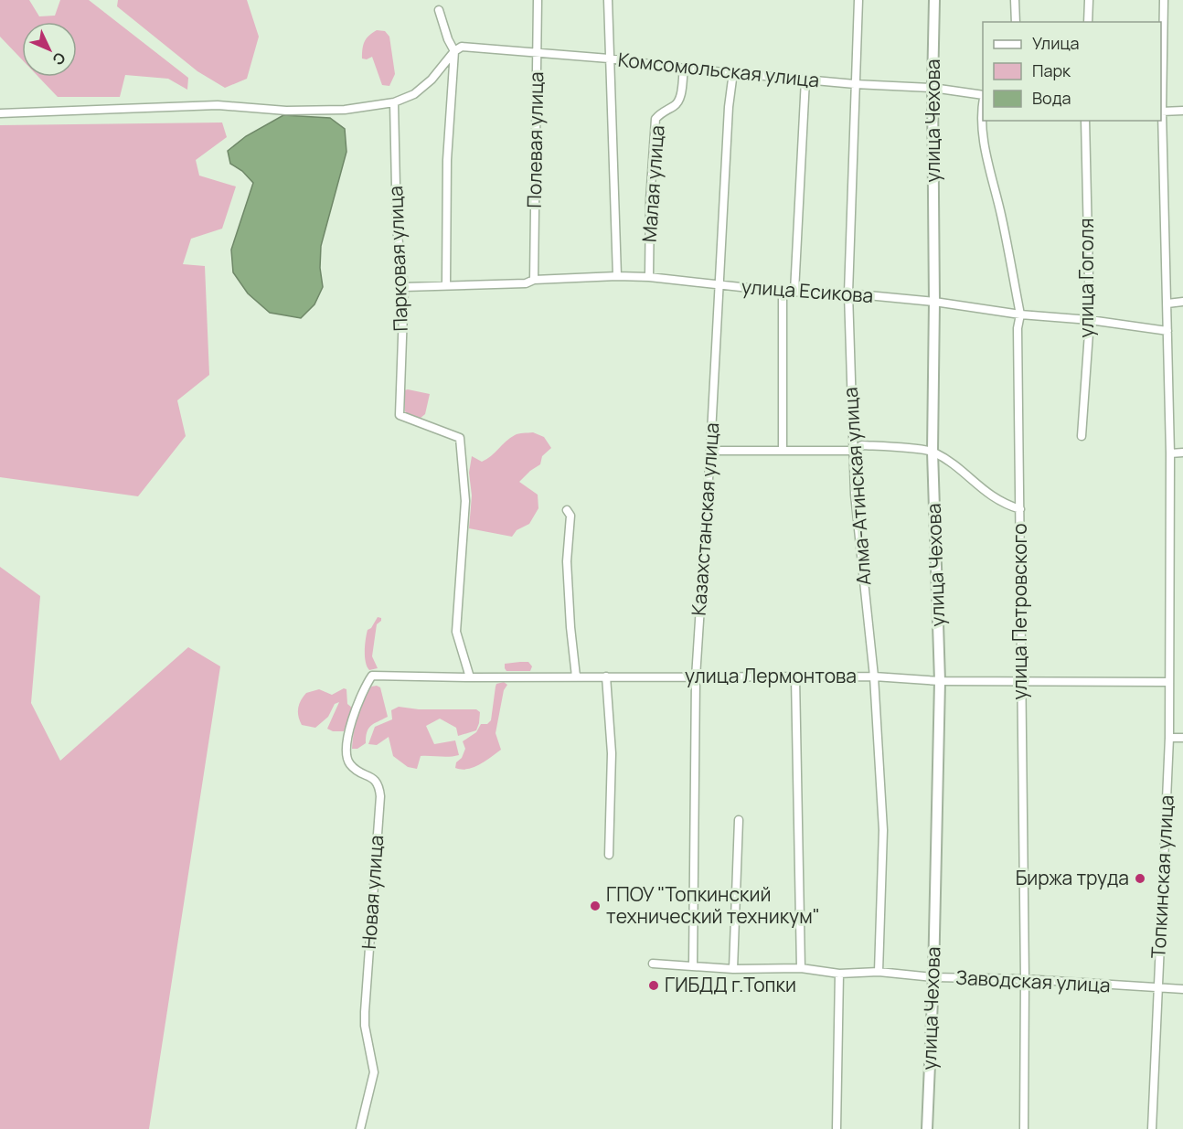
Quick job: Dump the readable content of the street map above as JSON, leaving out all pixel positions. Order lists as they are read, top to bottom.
{
  "streets": {
    "street": [
      "Комсомольская улица",
      "улица Чехова",
      "Полевая улица",
      "Малая улица",
      "Парковая улица",
      "улица Гоголя",
      "улица Есикова",
      "Алма-Атинская улица",
      "Казахстанская улица",
      "улица Петровского",
      "улица Лермонтова",
      "Топкинская улица",
      "Новая улица",
      "Заводская улица"
    ]
  },
  "crossings": [
    ["Комсомольская улица", "улица Чехова"],
    ["Комсомольская улица", "Полевая улица"],
    ["Комсомольская улица", "Малая улица"],
    ["Комсомольская улица", "Алма-Атинская улица"],
    ["Комсомольская улица", "Казахстанская улица"],
    ["улица Чехова", "улица Есикова"],
    ["улица Чехова", "улица Лермонтова"],
    ["улица Чехова", "Заводская улица"],
    ["Полевая улица", "улица Есикова"],
    ["Малая улица", "улица Есикова"],
    ["Парковая улица", "улица Есикова"],
    ["Парковая улица", "улица Лермонтова"],
    ["улица Гоголя", "улица Есикова"],
    ["улица Есикова", "Алма-Атинская улица"],
    ["улица Есикова", "Казахстанская улица"],
    ["улица Есикова", "улица Петровского"],
    ["улица Есикова", "Топкинская улица"],
    ["Алма-Атинская улица", "улица Лермонтова"],
    ["Алма-Атинская улица", "Заводская улица"],
    ["Казахстанская улица", "улица Лермонтова"],
    ["Казахстанская улица", "Заводская улица"],
    ["улица Петровского", "улица Лермонтова"],
    ["улица Петровского", "Заводская улица"],
    ["улица Лермонтова", "Топкинская улица"],
    ["улица Лермонтова", "Новая улица"],
    ["Топкинская улица", "Заводская улица"]
  ],
  "places": ["Биржа труда", "ГПОУ \"Топкинский технический техникум\"", "ГИБДД г.Топки"],
  "legend": ["Улица", "Парк", "Вода"],
  "north": "bottom right"
}
